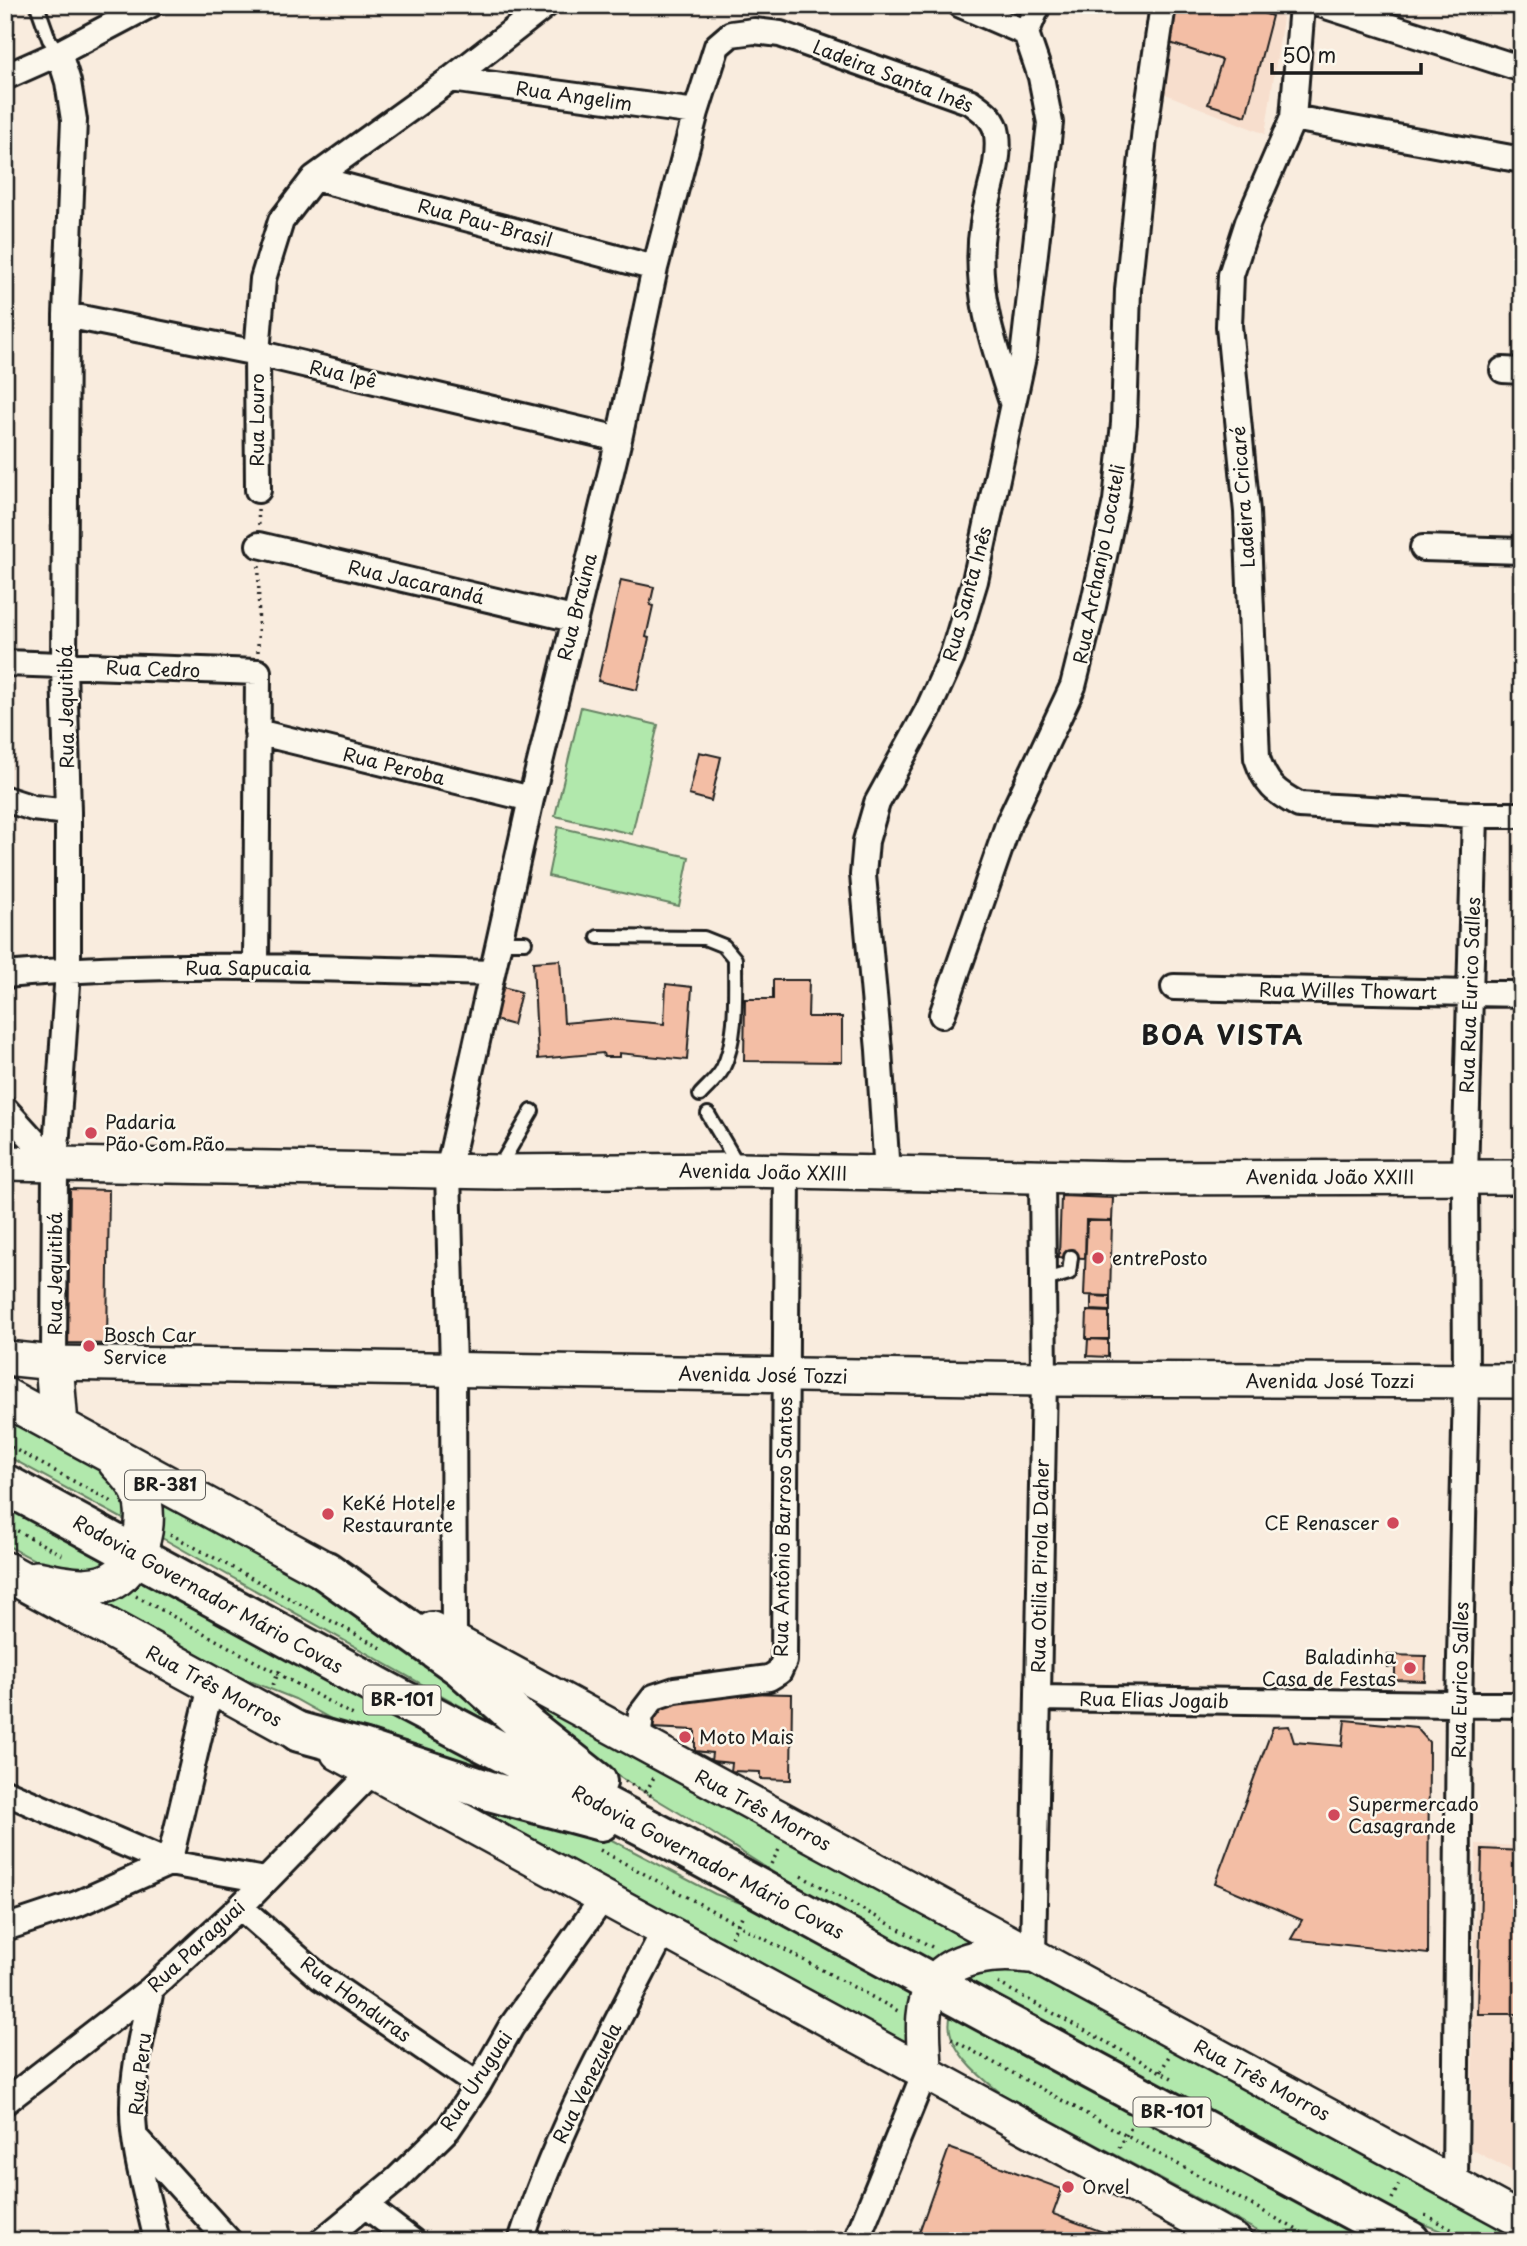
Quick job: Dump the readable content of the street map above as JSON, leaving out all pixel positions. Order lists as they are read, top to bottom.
{
  "streets": {
    "highway": ["Rodovia Governador Mário Covas", "BR-101"],
    "main road": ["BR-381", "Rua Três Morros"],
    "street": [
      "Ladeira Santa Inês",
      "Rua Angelim",
      "Rua Pau-Brasil",
      "Rua Ipê",
      "Rua Louro",
      "Ladeira Cricaré",
      "Rua Archanjo Locateli",
      "Rua Jacarandá",
      "Rua Santa Inês",
      "Rua Braúna",
      "Rua Cedro",
      "Rua Jequitibá",
      "Rua Peroba",
      "Rua Sapucaia",
      "Rua Willes Thowart",
      "Rua Rua Eurico Salles",
      "Avenida João XXIII",
      "Avenida José Tozzi",
      "Rua Antônio Barroso Santos",
      "Rua Otilia Pirola Daher",
      "Rua Eurico Salles",
      "Rua Elias Jogaib",
      "Rua Paraguai",
      "Rua Honduras",
      "Rua Peru",
      "Rua Uruguai",
      "Rua Venezuela"
    ]
  },
  "crossings": [
    ["Ladeira Santa Inês", "Rua Santa Inês"],
    ["Ladeira Santa Inês", "Rua Braúna"],
    ["Rua Angelim", "Rua Louro"],
    ["Rua Angelim", "Rua Braúna"],
    ["Rua Pau-Brasil", "Rua Louro"],
    ["Rua Pau-Brasil", "Rua Braúna"],
    ["Rua Ipê", "Rua Louro"],
    ["Rua Ipê", "Rua Braúna"],
    ["Rua Ipê", "Rua Jequitibá"],
    ["Rua Louro", "Rua Jacarandá"],
    ["Rua Louro", "Rua Cedro"],
    ["Ladeira Cricaré", "Rua Rua Eurico Salles"],
    ["Rua Jacarandá", "Rua Braúna"],
    ["Rua Santa Inês", "Avenida João XXIII"],
    ["Rua Braúna", "Rua Peroba"],
    ["Rua Braúna", "Rua Sapucaia"],
    ["Rua Braúna", "Avenida João XXIII"],
    ["Rua Braúna", "Avenida José Tozzi"],
    ["Rua Braúna", "Rua Três Morros"],
    ["Rua Cedro", "Rua Jequitibá"],
    ["Rua Jequitibá", "Rua Sapucaia"],
    ["Rua Jequitibá", "Avenida João XXIII"],
    ["Rua Jequitibá", "Avenida José Tozzi"],
    ["Rua Willes Thowart", "Rua Rua Eurico Salles"],
    ["Rua Rua Eurico Salles", "Avenida João XXIII"],
    ["Rua Rua Eurico Salles", "Rua Eurico Salles"],
    ["Avenida João XXIII", "Rua Antônio Barroso Santos"],
    ["Avenida João XXIII", "Rua Otilia Pirola Daher"],
    ["Avenida João XXIII", "Rua Eurico Salles"],
    ["Avenida José Tozzi", "Rua Antônio Barroso Santos"],
    ["Avenida José Tozzi", "Rua Otilia Pirola Daher"],
    ["Avenida José Tozzi", "Rua Eurico Salles"],
    ["Rua Antônio Barroso Santos", "Rua Três Morros"],
    ["Rua Otilia Pirola Daher", "Rua Três Morros"],
    ["Rua Otilia Pirola Daher", "Rua Elias Jogaib"],
    ["Rua Eurico Salles", "Rua Três Morros"],
    ["Rua Eurico Salles", "Rua Elias Jogaib"],
    ["Rua Três Morros", "Rua Paraguai"],
    ["Rua Três Morros", "Rua Uruguai"],
    ["Rua Três Morros", "Rua Venezuela"],
    ["Rua Paraguai", "Rua Honduras"],
    ["Rua Paraguai", "Rua Peru"],
    ["Rua Honduras", "Rua Uruguai"]
  ],
  "districts": ["BOA VISTA"],
  "places": [
    "Padaria Pão Com Pão",
    "entrePosto",
    "Bosch Car Service",
    "KeKé Hotel e Restaurante",
    "CE Renascer",
    "Baladinha Casa de Festas",
    "Moto Mais",
    "Supermercado Casagrande",
    "Orvel"
  ],
  "scale_bar": "50 m"
}
